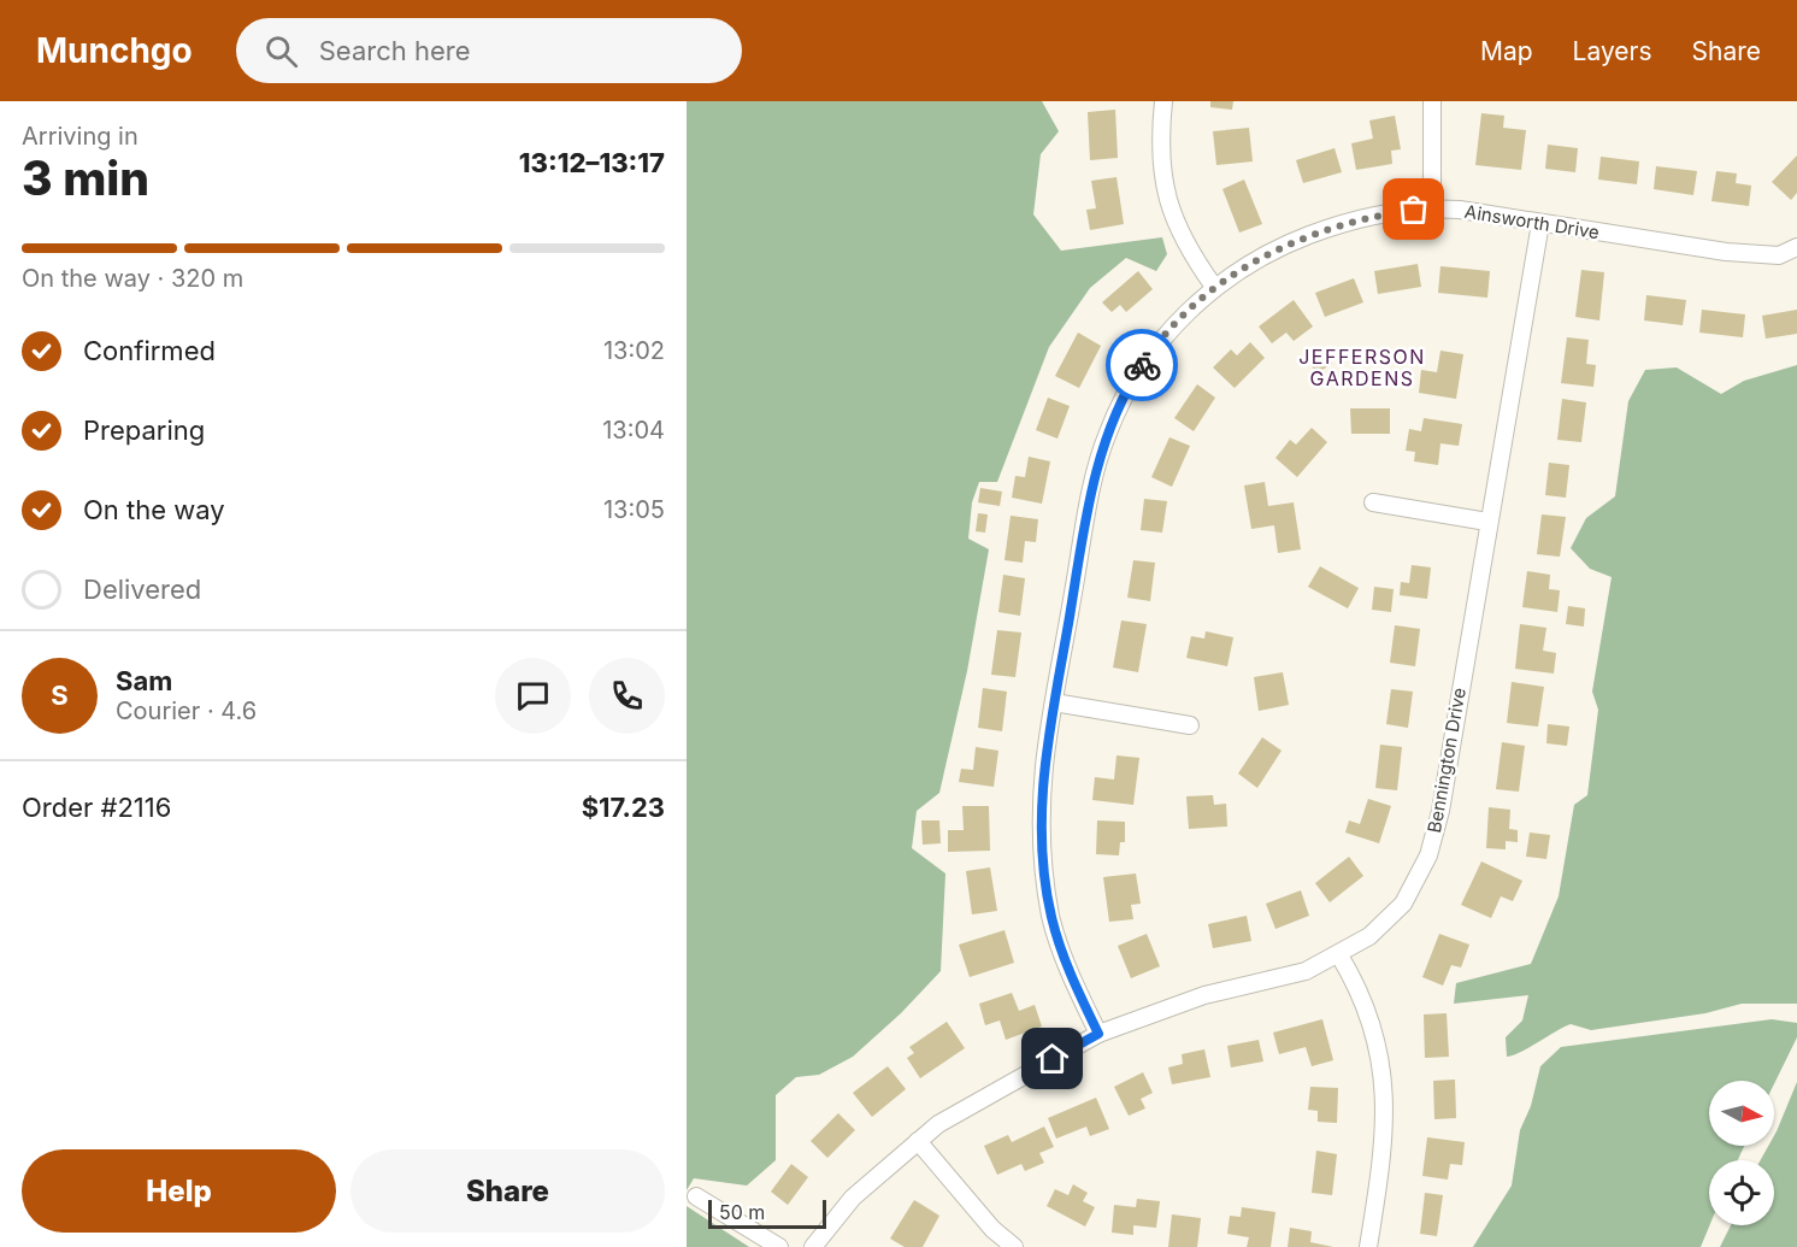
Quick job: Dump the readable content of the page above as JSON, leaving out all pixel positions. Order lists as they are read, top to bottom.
{
  "streets": {
    "street": ["Ainsworth Drive", "Bennington Drive"]
  },
  "crossings": [
    ["Ainsworth Drive", "Bennington Drive"]
  ],
  "districts": ["JEFFERSON GARDENS"],
  "scale_bar": "50 m",
  "north": "right",
  "page": {
    "header": "Munchgo",
    "search": "Search here",
    "nav": ["Map", "Layers", "Share"],
    "heading": ["3 min", "Arriving in", "13:12–13:17"],
    "panel": [
      "Sam",
      "Courier · 4.6",
      "Order #2116",
      "$17.23"
    ],
    "bar": "On the way · 320 m",
    "list": [
      ["Confirmed", "13:02"],
      ["Preparing", "13:04"],
      ["On the way", "13:05"],
      "Delivered"
    ],
    "round": "S",
    "buttons": ["Help", "Share"],
    "scale": "50 m"
  }
}
